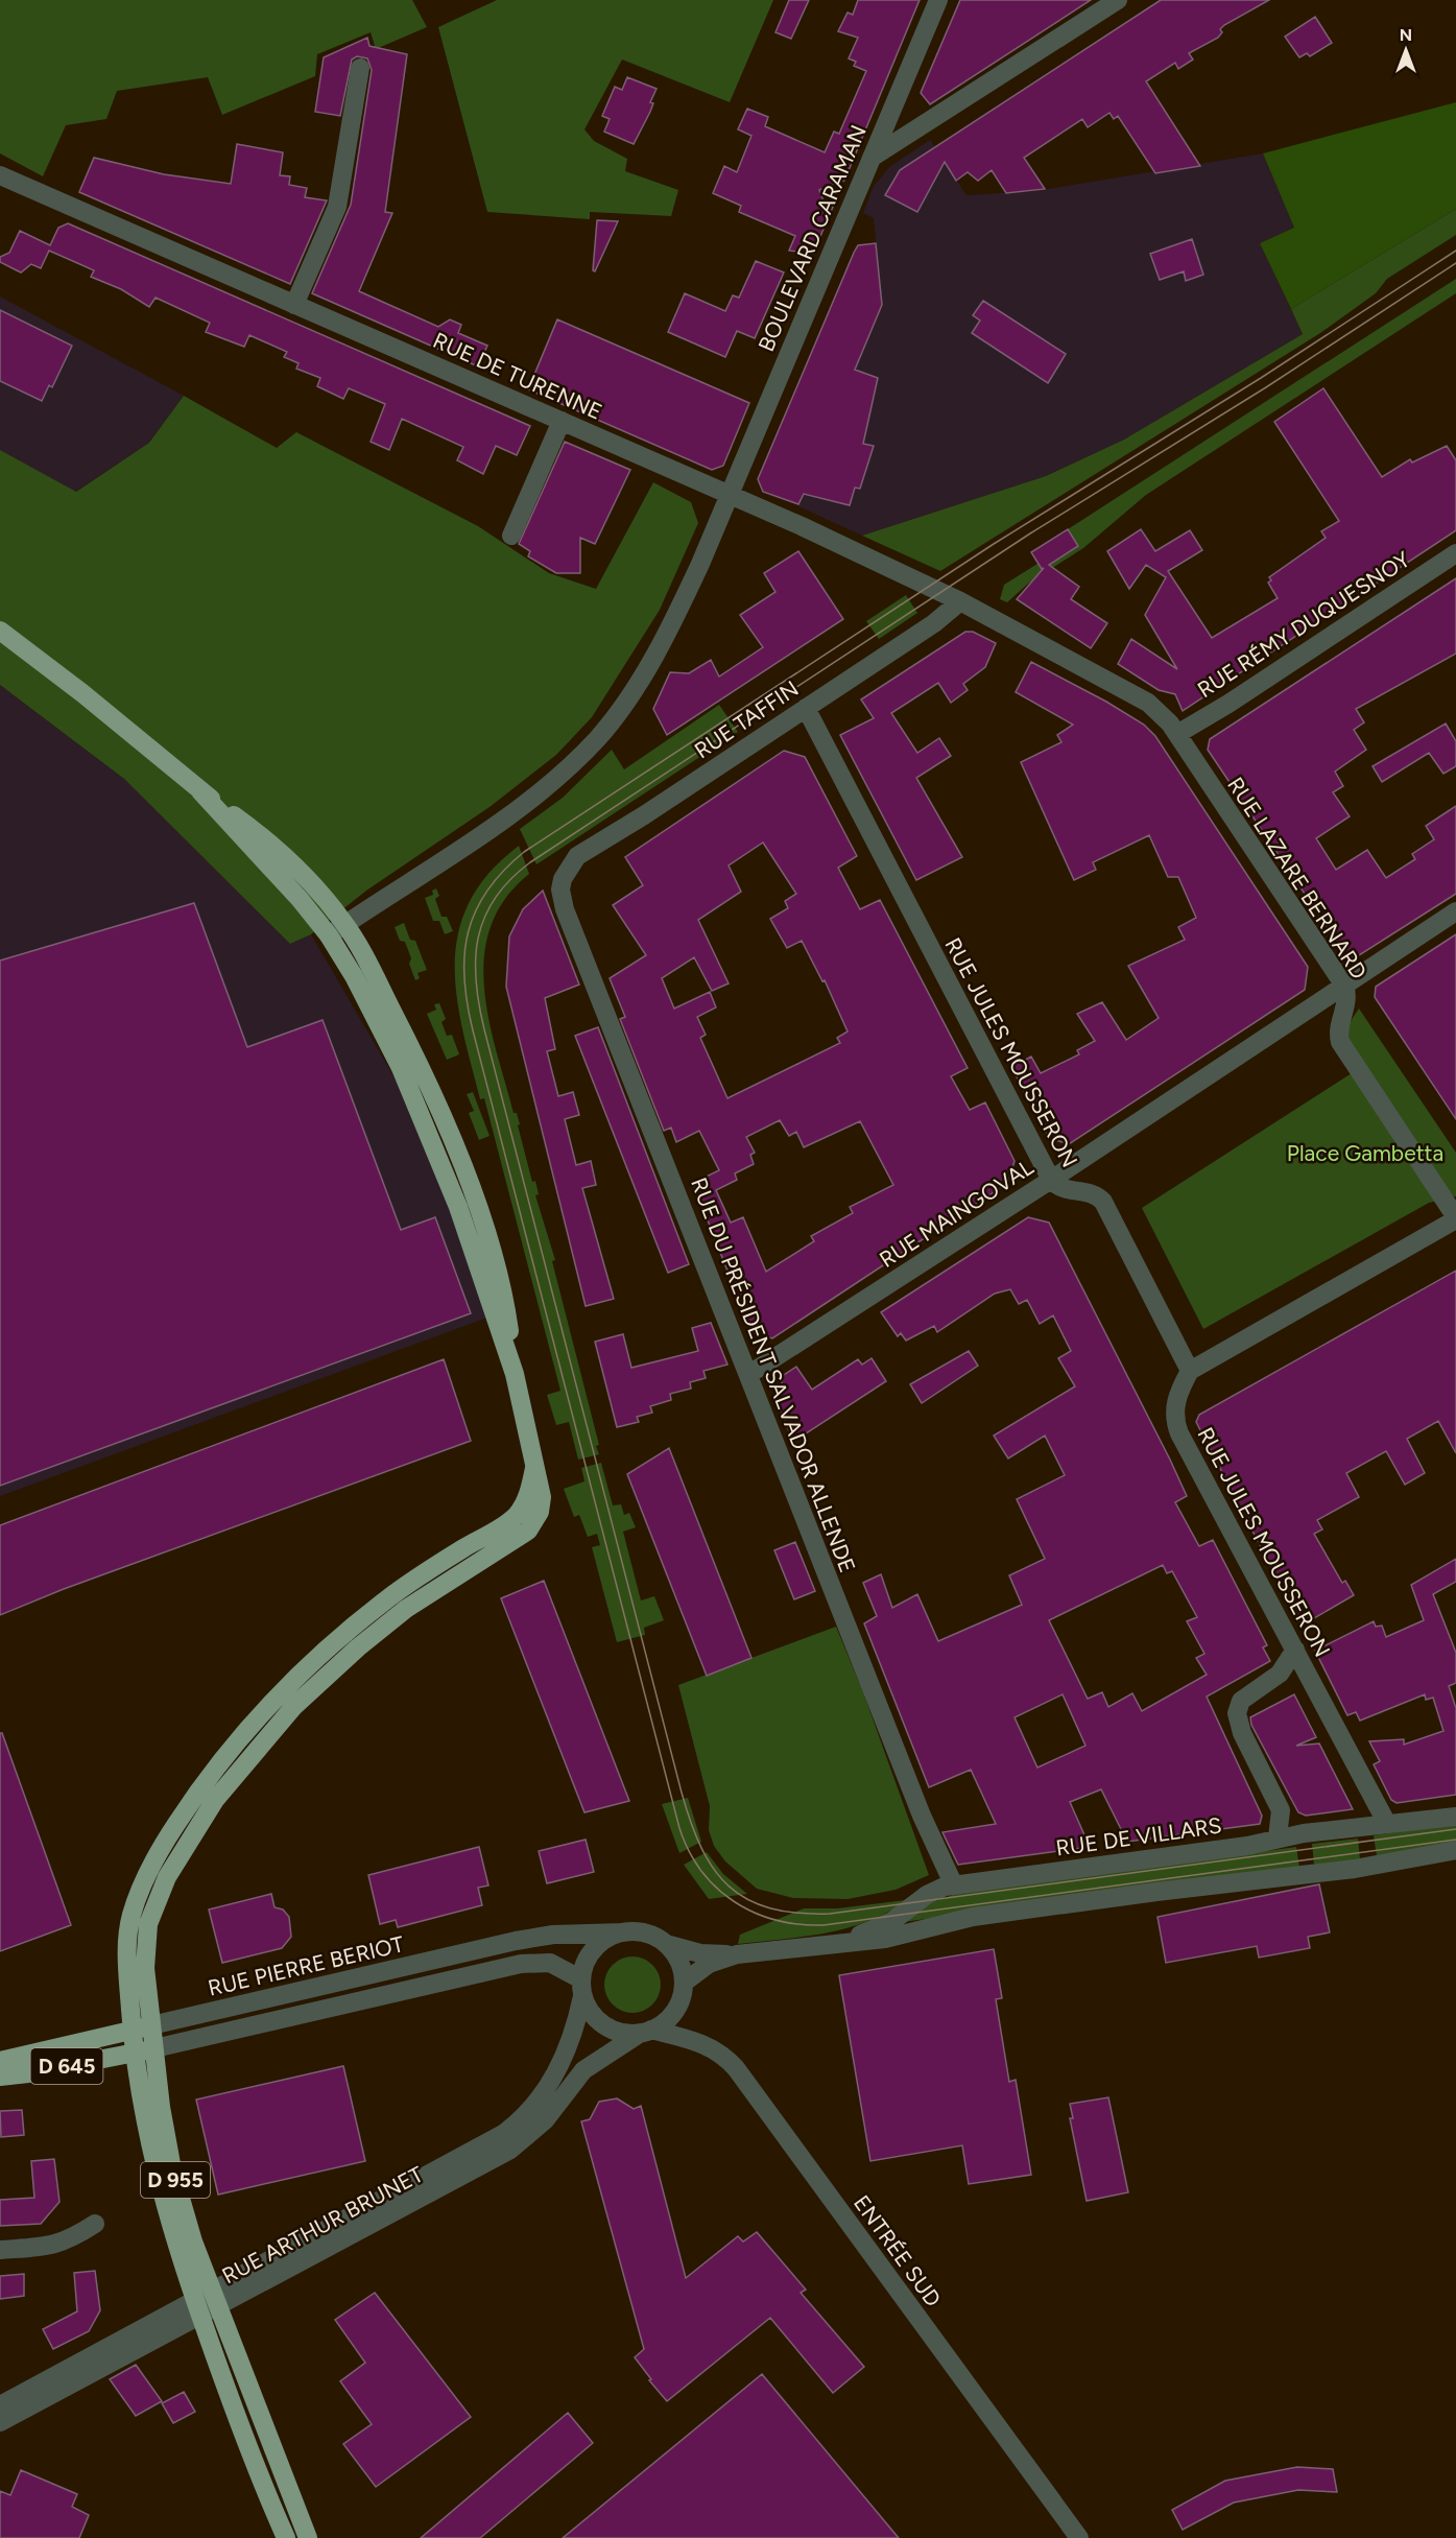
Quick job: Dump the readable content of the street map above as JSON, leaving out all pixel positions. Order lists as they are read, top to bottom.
{
  "streets": {
    "main road": ["RUE PIERRE BERIOT", "D 645", "D 955"],
    "street": [
      "BOULEVARD CARAMAN",
      "RUE DE TURENNE",
      "RUE RÉMY DUQUESNOY",
      "RUE TAFFIN",
      "RUE LAZARE BERNARD",
      "RUE JULES MOUSSERON",
      "RUE MAINGOVAL",
      "RUE DU PRÉSIDENT SALVADOR ALLENDE",
      "RUE DE VILLARS",
      "RUE ARTHUR BRUNET",
      "ENTRÉE SUD"
    ]
  },
  "crossings": [
    ["BOULEVARD CARAMAN", "RUE DE TURENNE"],
    ["RUE DE TURENNE", "RUE TAFFIN"],
    ["RUE DE TURENNE", "RUE LAZARE BERNARD"],
    ["RUE RÉMY DUQUESNOY", "RUE LAZARE BERNARD"],
    ["RUE TAFFIN", "RUE JULES MOUSSERON"],
    ["RUE TAFFIN", "RUE DU PRÉSIDENT SALVADOR ALLENDE"],
    ["RUE LAZARE BERNARD", "RUE MAINGOVAL"],
    ["RUE JULES MOUSSERON", "RUE MAINGOVAL"],
    ["RUE JULES MOUSSERON", "RUE DE VILLARS"],
    ["RUE MAINGOVAL", "RUE DU PRÉSIDENT SALVADOR ALLENDE"],
    ["RUE DU PRÉSIDENT SALVADOR ALLENDE", "RUE DE VILLARS"],
    ["RUE DE VILLARS", "RUE PIERRE BERIOT"],
    ["RUE DE VILLARS", "D 645"],
    ["RUE DE VILLARS", "RUE ARTHUR BRUNET"],
    ["RUE DE VILLARS", "ENTRÉE SUD"],
    ["RUE PIERRE BERIOT", "D 645"],
    ["RUE PIERRE BERIOT", "RUE ARTHUR BRUNET"],
    ["RUE PIERRE BERIOT", "ENTRÉE SUD"],
    ["D 645", "D 955"],
    ["D 645", "RUE ARTHUR BRUNET"],
    ["D 645", "ENTRÉE SUD"],
    ["D 955", "RUE ARTHUR BRUNET"],
    ["RUE ARTHUR BRUNET", "ENTRÉE SUD"]
  ],
  "parks": ["Place Gambetta"],
  "north": "top"
}
